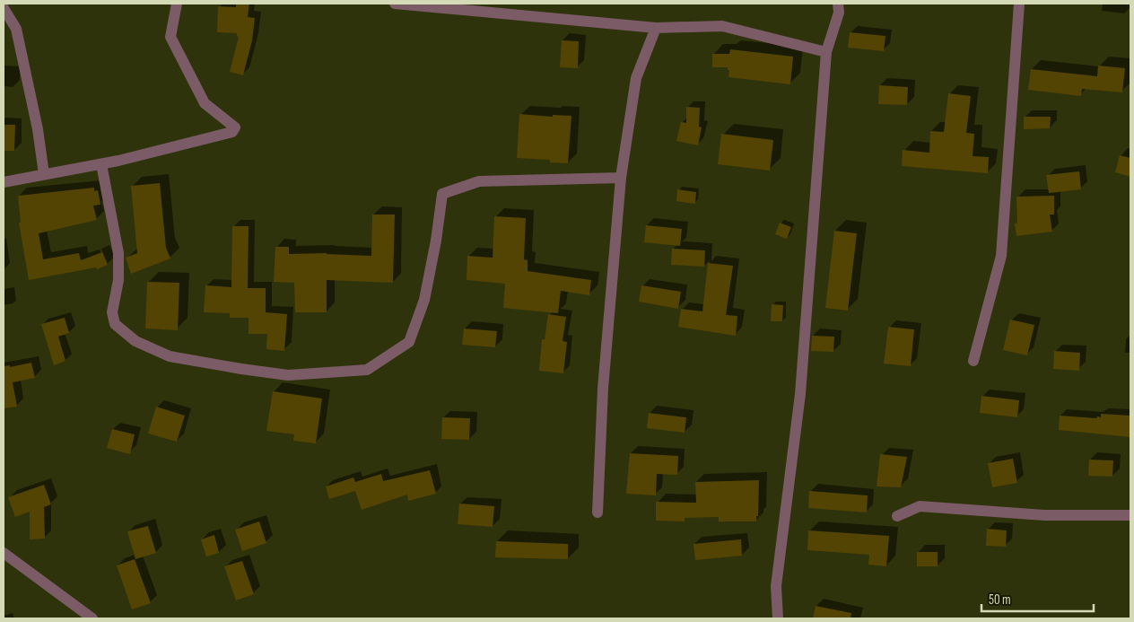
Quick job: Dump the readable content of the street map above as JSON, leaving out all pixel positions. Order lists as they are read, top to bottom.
{
  "scale_bar": "50 m"
}
